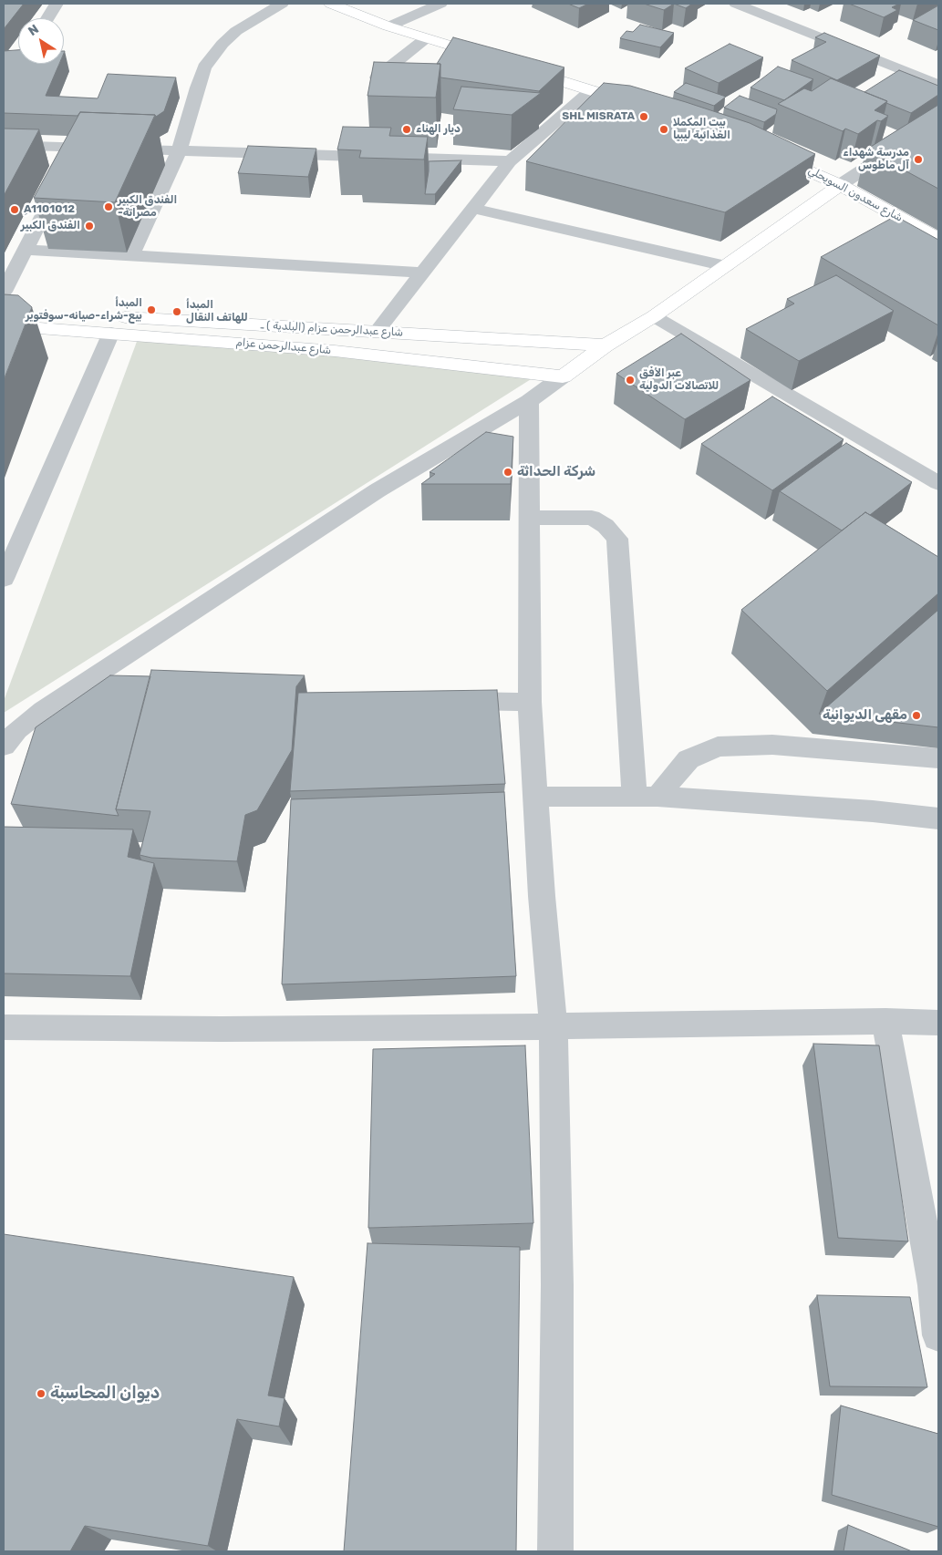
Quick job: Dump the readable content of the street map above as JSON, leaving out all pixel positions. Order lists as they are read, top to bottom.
{
  "streets": {
    "main road": ["شارع سعدون السويحلي", "شارع عبدالرحمن عزام (البلدية ) ـ", "شارع عبدالرحمن عزام"]
  },
  "places": [
    "SHL MISRATA",
    "ديار الهناء",
    "بيت المكملا الغذائية ليبيا",
    "مدرسة شهداء آل ماطوس",
    "الفندق الكبير -مصراتة",
    "ِA1101012",
    "الفندق الكبير",
    "المبدأ بيع-شراء-صيانه-سوفتوير",
    "المبدأ للهاتف النقال",
    "عبر الأفق للاتصالات الدولية",
    "شركة الحداثة",
    "مقهى الديوانية",
    "ديوان المحاسبة"
  ],
  "north": "top left"
}
